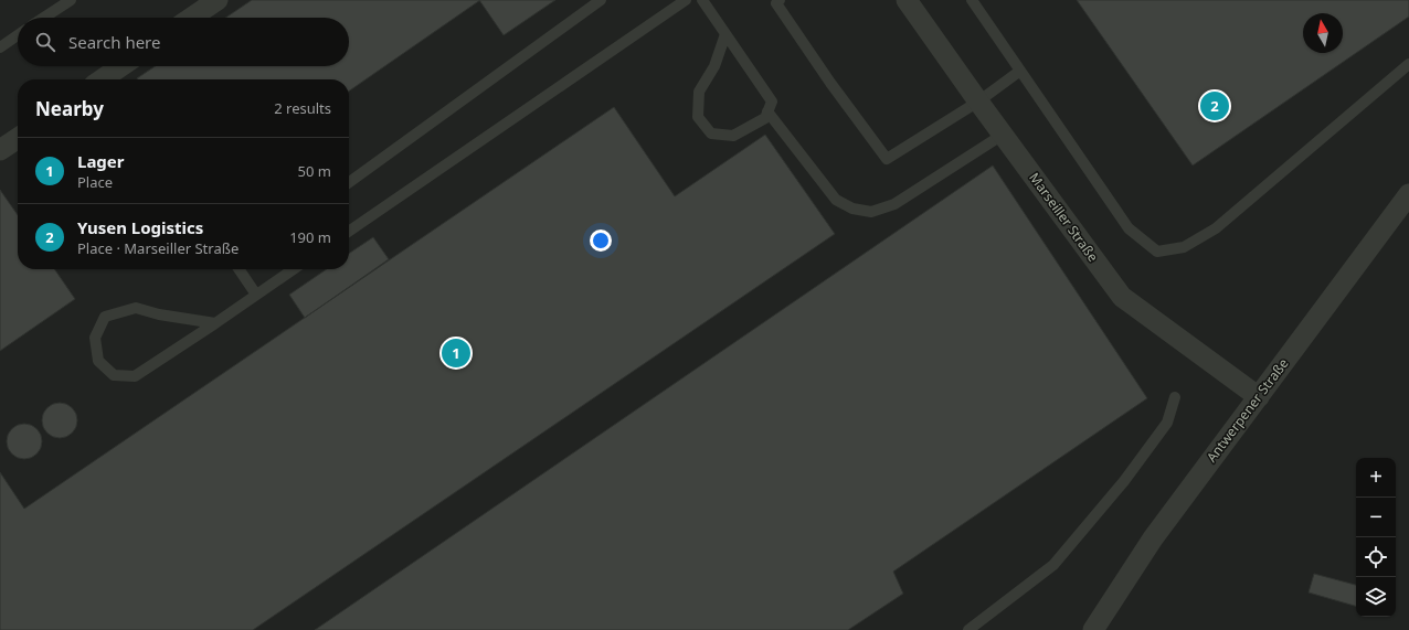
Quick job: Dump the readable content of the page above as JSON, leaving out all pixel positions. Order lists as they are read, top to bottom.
{
  "streets": {
    "street": ["Marseiller Straße", "Antwerpener Straße"]
  },
  "crossings": [
    ["Marseiller Straße", "Antwerpener Straße"]
  ],
  "north": "top",
  "page": {
    "search": "Search here",
    "heading": ["Nearby", "2 results"],
    "pins": ["2", "1"],
    "list": [
      {
        "mark": "1",
        "name": "Lager",
        "note": "Place",
        "value": "50 m"
      },
      {
        "mark": "2",
        "name": "Yusen Logistics",
        "note": "Place · Marseiller Straße",
        "value": "190 m"
      }
    ],
    "map_buttons": ["+", "−"]
  }
}
